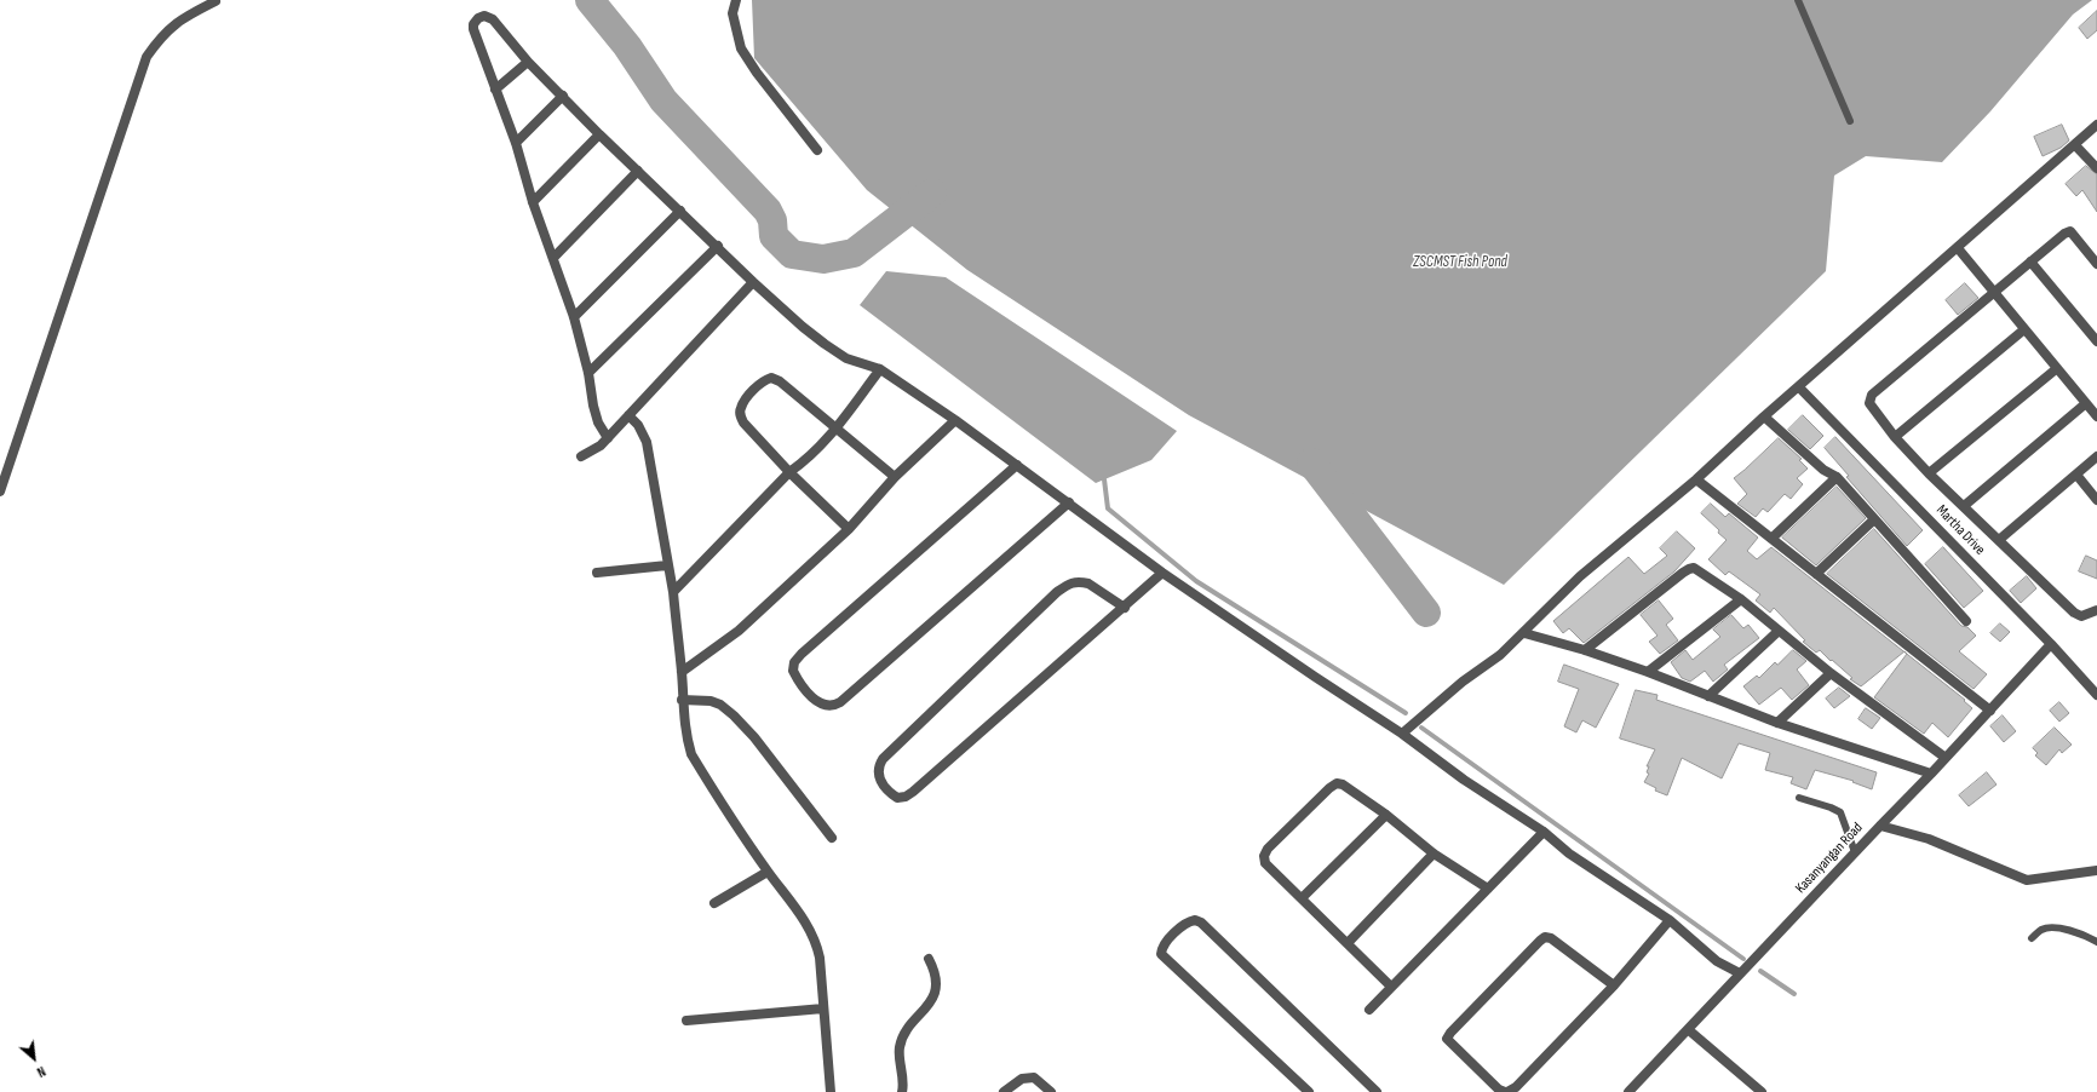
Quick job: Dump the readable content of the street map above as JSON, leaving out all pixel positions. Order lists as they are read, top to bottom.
{
  "streets": {
    "street": ["Martha Drive", "Kasanyangan Road"]
  },
  "crossings": [
    ["Martha Drive", "Kasanyangan Road"]
  ],
  "water": ["ZSCMST Fish Pond"],
  "north": "bottom right"
}
